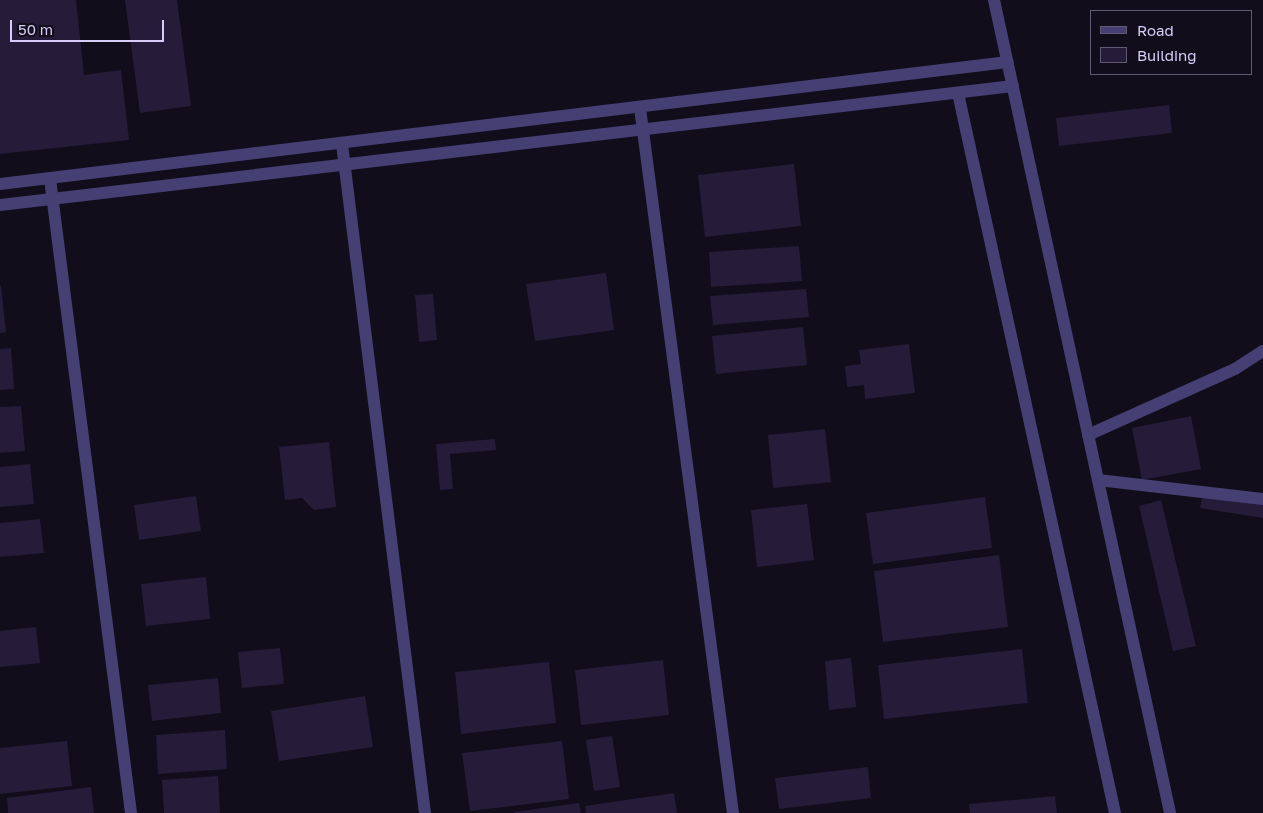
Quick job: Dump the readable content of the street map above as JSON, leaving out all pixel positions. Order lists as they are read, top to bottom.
{
  "legend": ["Road", "Building"],
  "scale_bar": "50 m"
}
